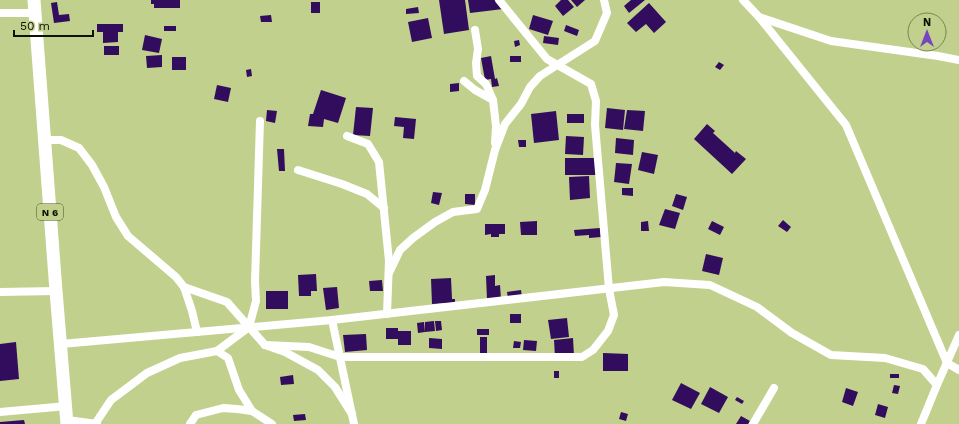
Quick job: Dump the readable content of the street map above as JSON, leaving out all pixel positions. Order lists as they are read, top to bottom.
{
  "streets": {
    "main road": ["N 6"]
  },
  "scale_bar": "50 m",
  "north": "top"
}
